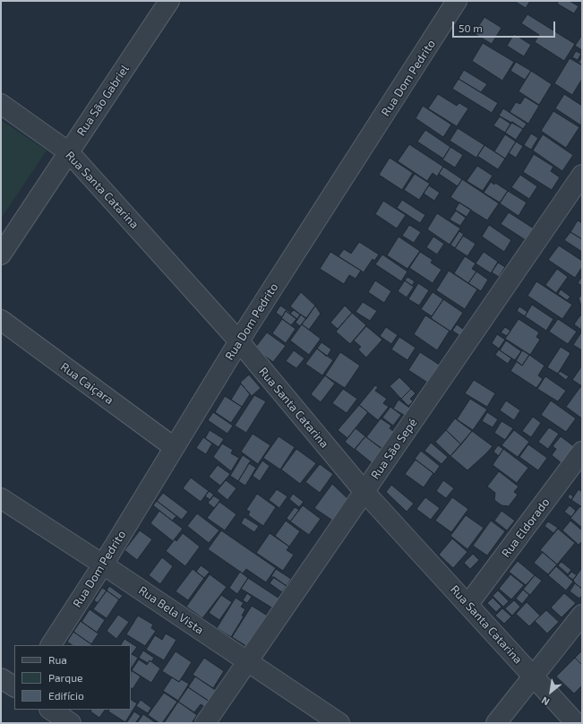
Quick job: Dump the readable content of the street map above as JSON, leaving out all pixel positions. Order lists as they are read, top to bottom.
{
  "streets": {
    "street": [
      "Rua Dom Pedrito",
      "Rua São Gabriel",
      "Rua Santa Catarina",
      "Rua Caiçara",
      "Rua São Sepé",
      "Rua Eldorado",
      "Rua Bela Vista"
    ]
  },
  "crossings": [
    ["Rua Dom Pedrito", "Rua Santa Catarina"],
    ["Rua Dom Pedrito", "Rua Caiçara"],
    ["Rua Dom Pedrito", "Rua Bela Vista"],
    ["Rua São Gabriel", "Rua Santa Catarina"],
    ["Rua Santa Catarina", "Rua São Sepé"],
    ["Rua Santa Catarina", "Rua Eldorado"],
    ["Rua São Sepé", "Rua Bela Vista"]
  ],
  "legend": ["Rua", "Parque", "Edifício"],
  "scale_bar": "50 m",
  "north": "bottom left"
}
